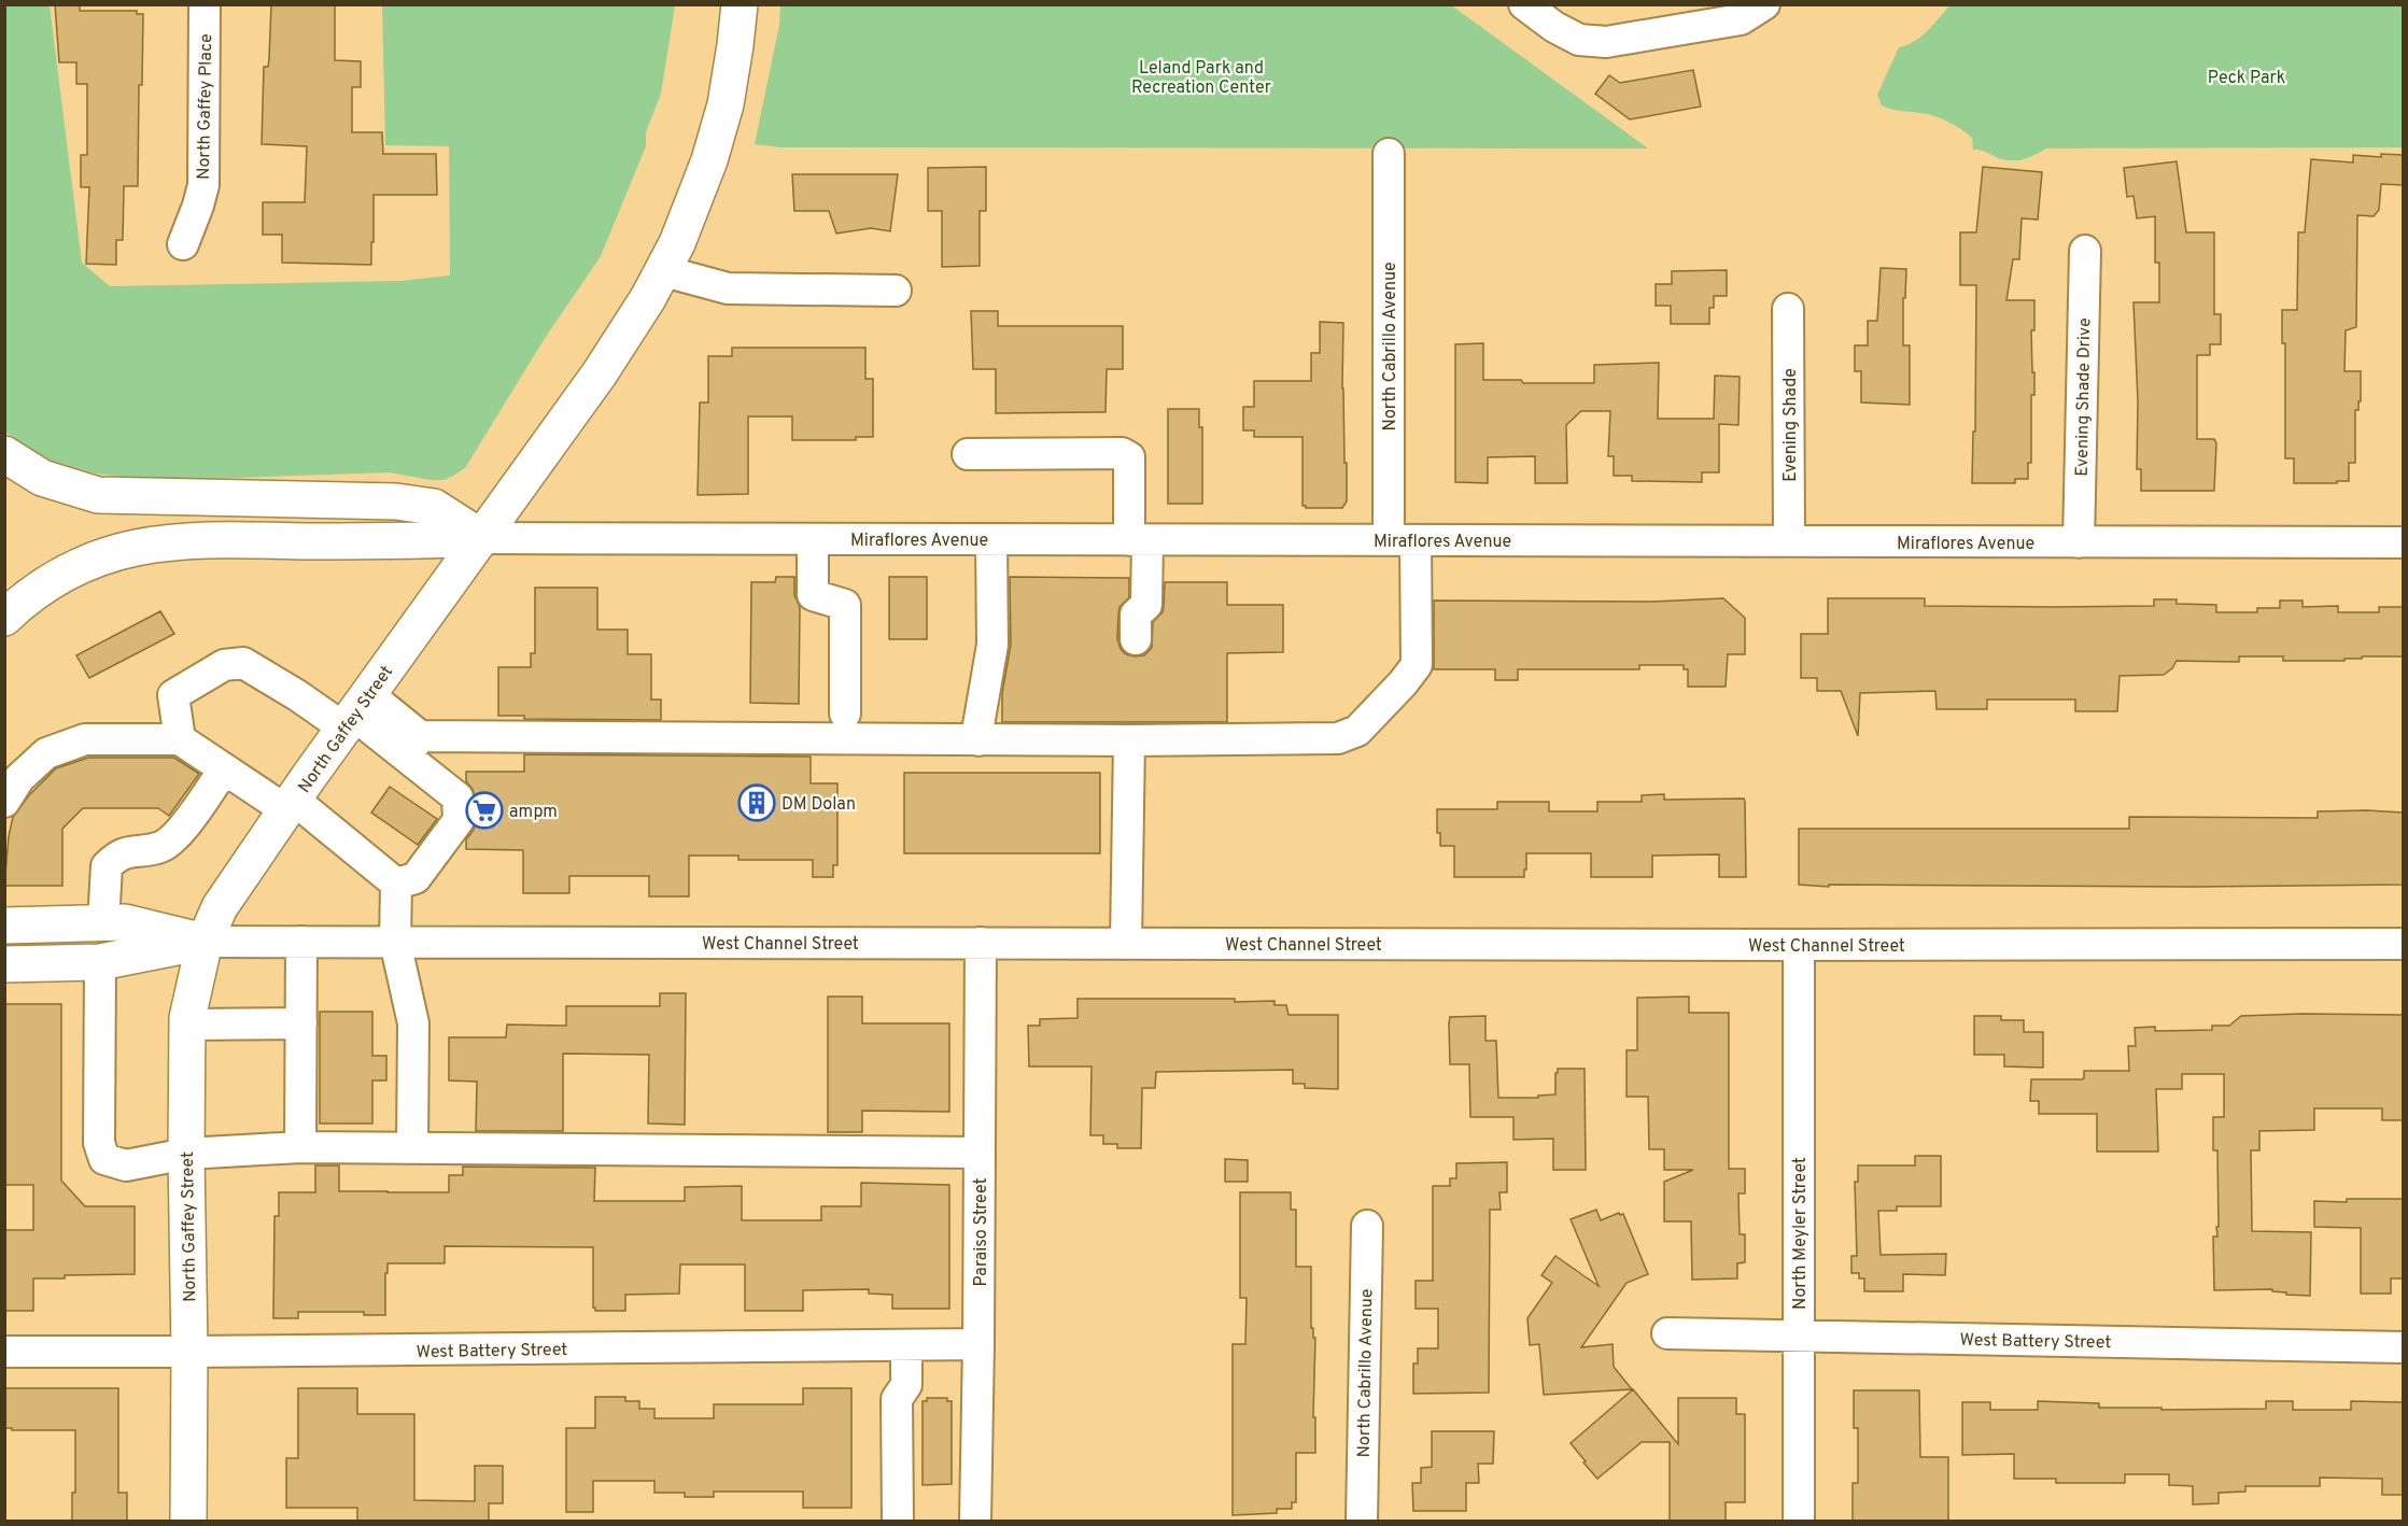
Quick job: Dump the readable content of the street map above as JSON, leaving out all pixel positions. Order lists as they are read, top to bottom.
{
  "streets": {
    "main road": ["North Gaffey Street", "West Channel Street"],
    "street": [
      "North Gaffey Place",
      "North Cabrillo Avenue",
      "Evening Shade Drive",
      "Evening Shade",
      "Miraflores Avenue",
      "Paraiso Street",
      "North Meyler Street",
      "West Battery Street"
    ]
  },
  "crossings": [
    ["North Cabrillo Avenue", "Miraflores Avenue"],
    ["Evening Shade Drive", "Miraflores Avenue"],
    ["Evening Shade", "Miraflores Avenue"],
    ["Miraflores Avenue", "North Gaffey Street"],
    ["North Gaffey Street", "West Channel Street"],
    ["North Gaffey Street", "West Battery Street"],
    ["West Channel Street", "Paraiso Street"],
    ["West Channel Street", "North Meyler Street"],
    ["Paraiso Street", "West Battery Street"],
    ["North Meyler Street", "West Battery Street"]
  ],
  "parks": ["Leland Park and Recreation Center", "Peck Park"],
  "places": {
    "building": ["DM Dolan"],
    "supermarket": ["ampm"]
  }
}
